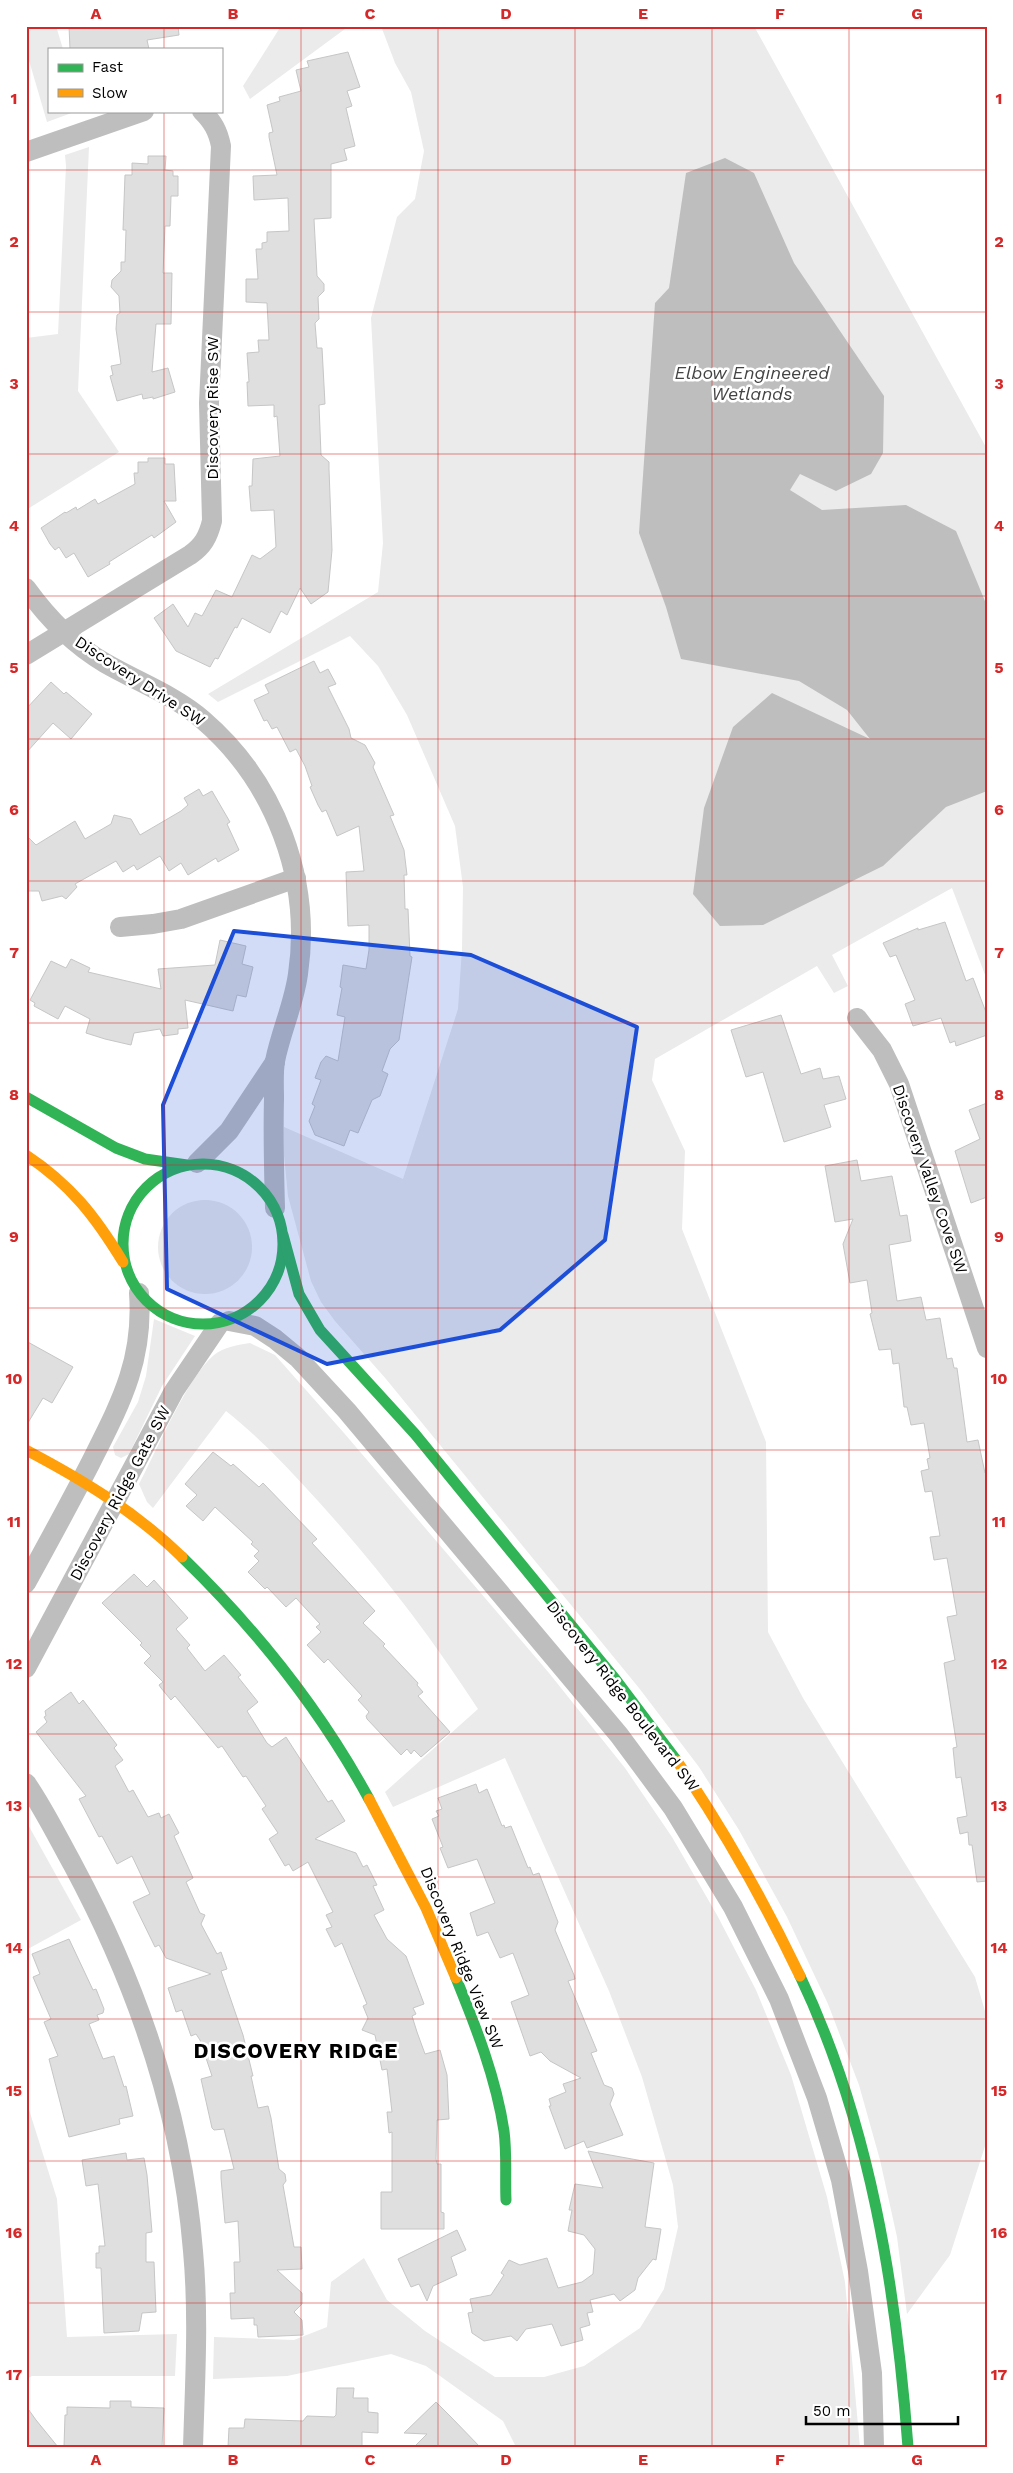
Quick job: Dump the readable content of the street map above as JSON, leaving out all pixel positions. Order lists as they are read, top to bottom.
{
  "streets": {
    "street": [
      "Discovery Rise SW",
      "Discovery Drive SW",
      "Discovery Valley Cove SW",
      "Discovery Ridge Gate SW",
      "Discovery Ridge Boulevard SW",
      "Discovery Ridge View SW"
    ]
  },
  "crossings": [
    ["Discovery Rise SW", "Discovery Drive SW"],
    ["Discovery Drive SW", "Discovery Ridge Gate SW"],
    ["Discovery Drive SW", "Discovery Ridge Boulevard SW"],
    ["Discovery Ridge Gate SW", "Discovery Ridge Boulevard SW"],
    ["Discovery Ridge Gate SW", "Discovery Ridge View SW"]
  ],
  "districts": ["DISCOVERY RIDGE"],
  "water": ["Elbow Engineered Wetlands"],
  "legend": ["Fast", "Slow"],
  "scale_bar": "50 m",
  "grid": {
    "columns": [
      "A",
      "B",
      "C",
      "D",
      "E",
      "F",
      "G"
    ],
    "rows": [
      "1",
      "2",
      "3",
      "4",
      "5",
      "6",
      "7",
      "8",
      "9",
      "10",
      "11",
      "12",
      "13",
      "14",
      "15",
      "16",
      "17"
    ]
  }
}
